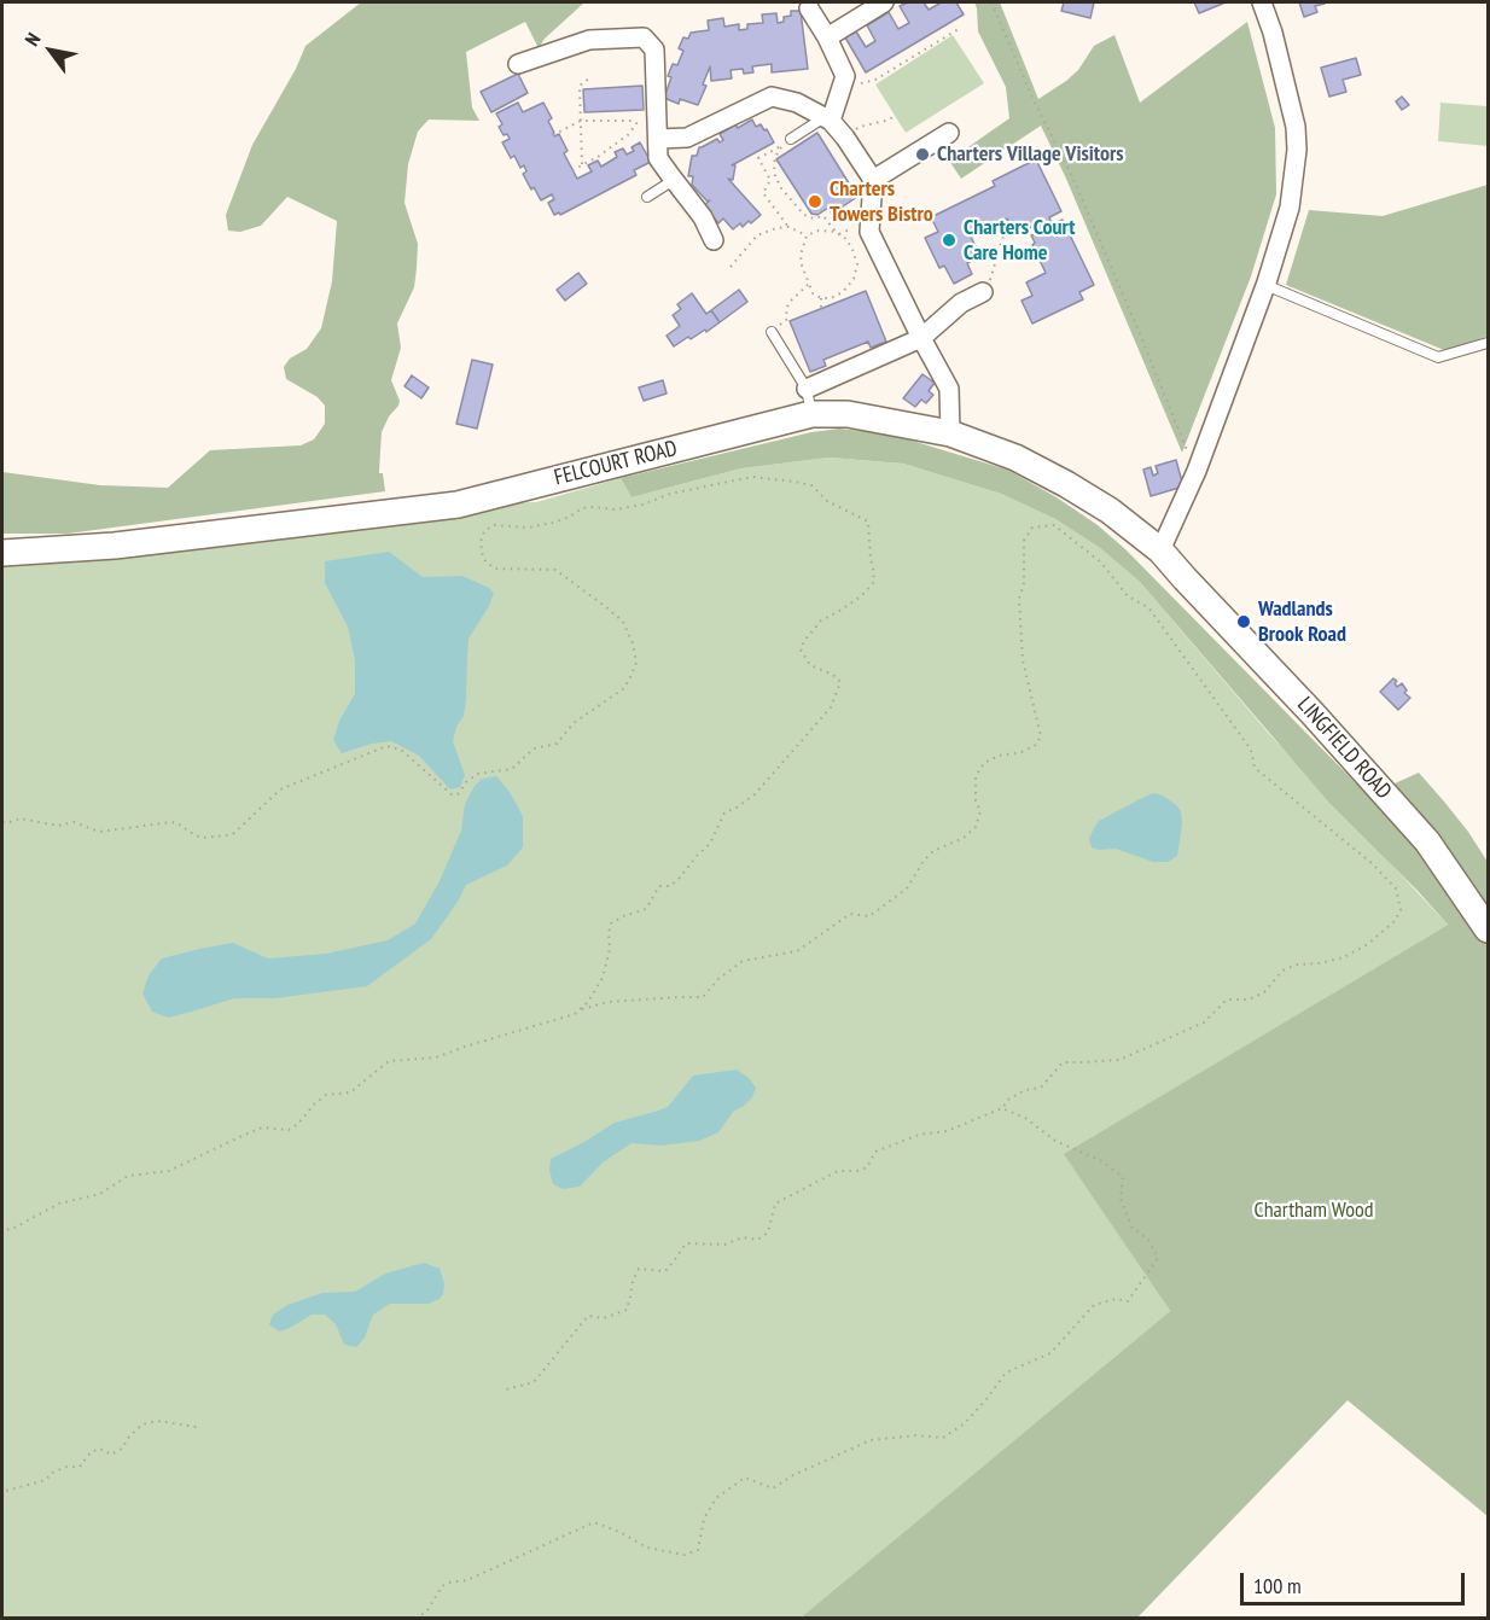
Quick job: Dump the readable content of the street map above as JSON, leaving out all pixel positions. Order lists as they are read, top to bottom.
{
  "streets": {
    "street": ["FELCOURT ROAD", "LINGFIELD ROAD"]
  },
  "crossings": [
    ["FELCOURT ROAD", "LINGFIELD ROAD"]
  ],
  "parks": ["Chartham Wood"],
  "places": [
    "Charters Village Visitors",
    "Charters Towers Bistro",
    "Charters Court Care Home",
    "Wadlands Brook Road"
  ],
  "scale_bar": "100 m",
  "north": "top left"
}
